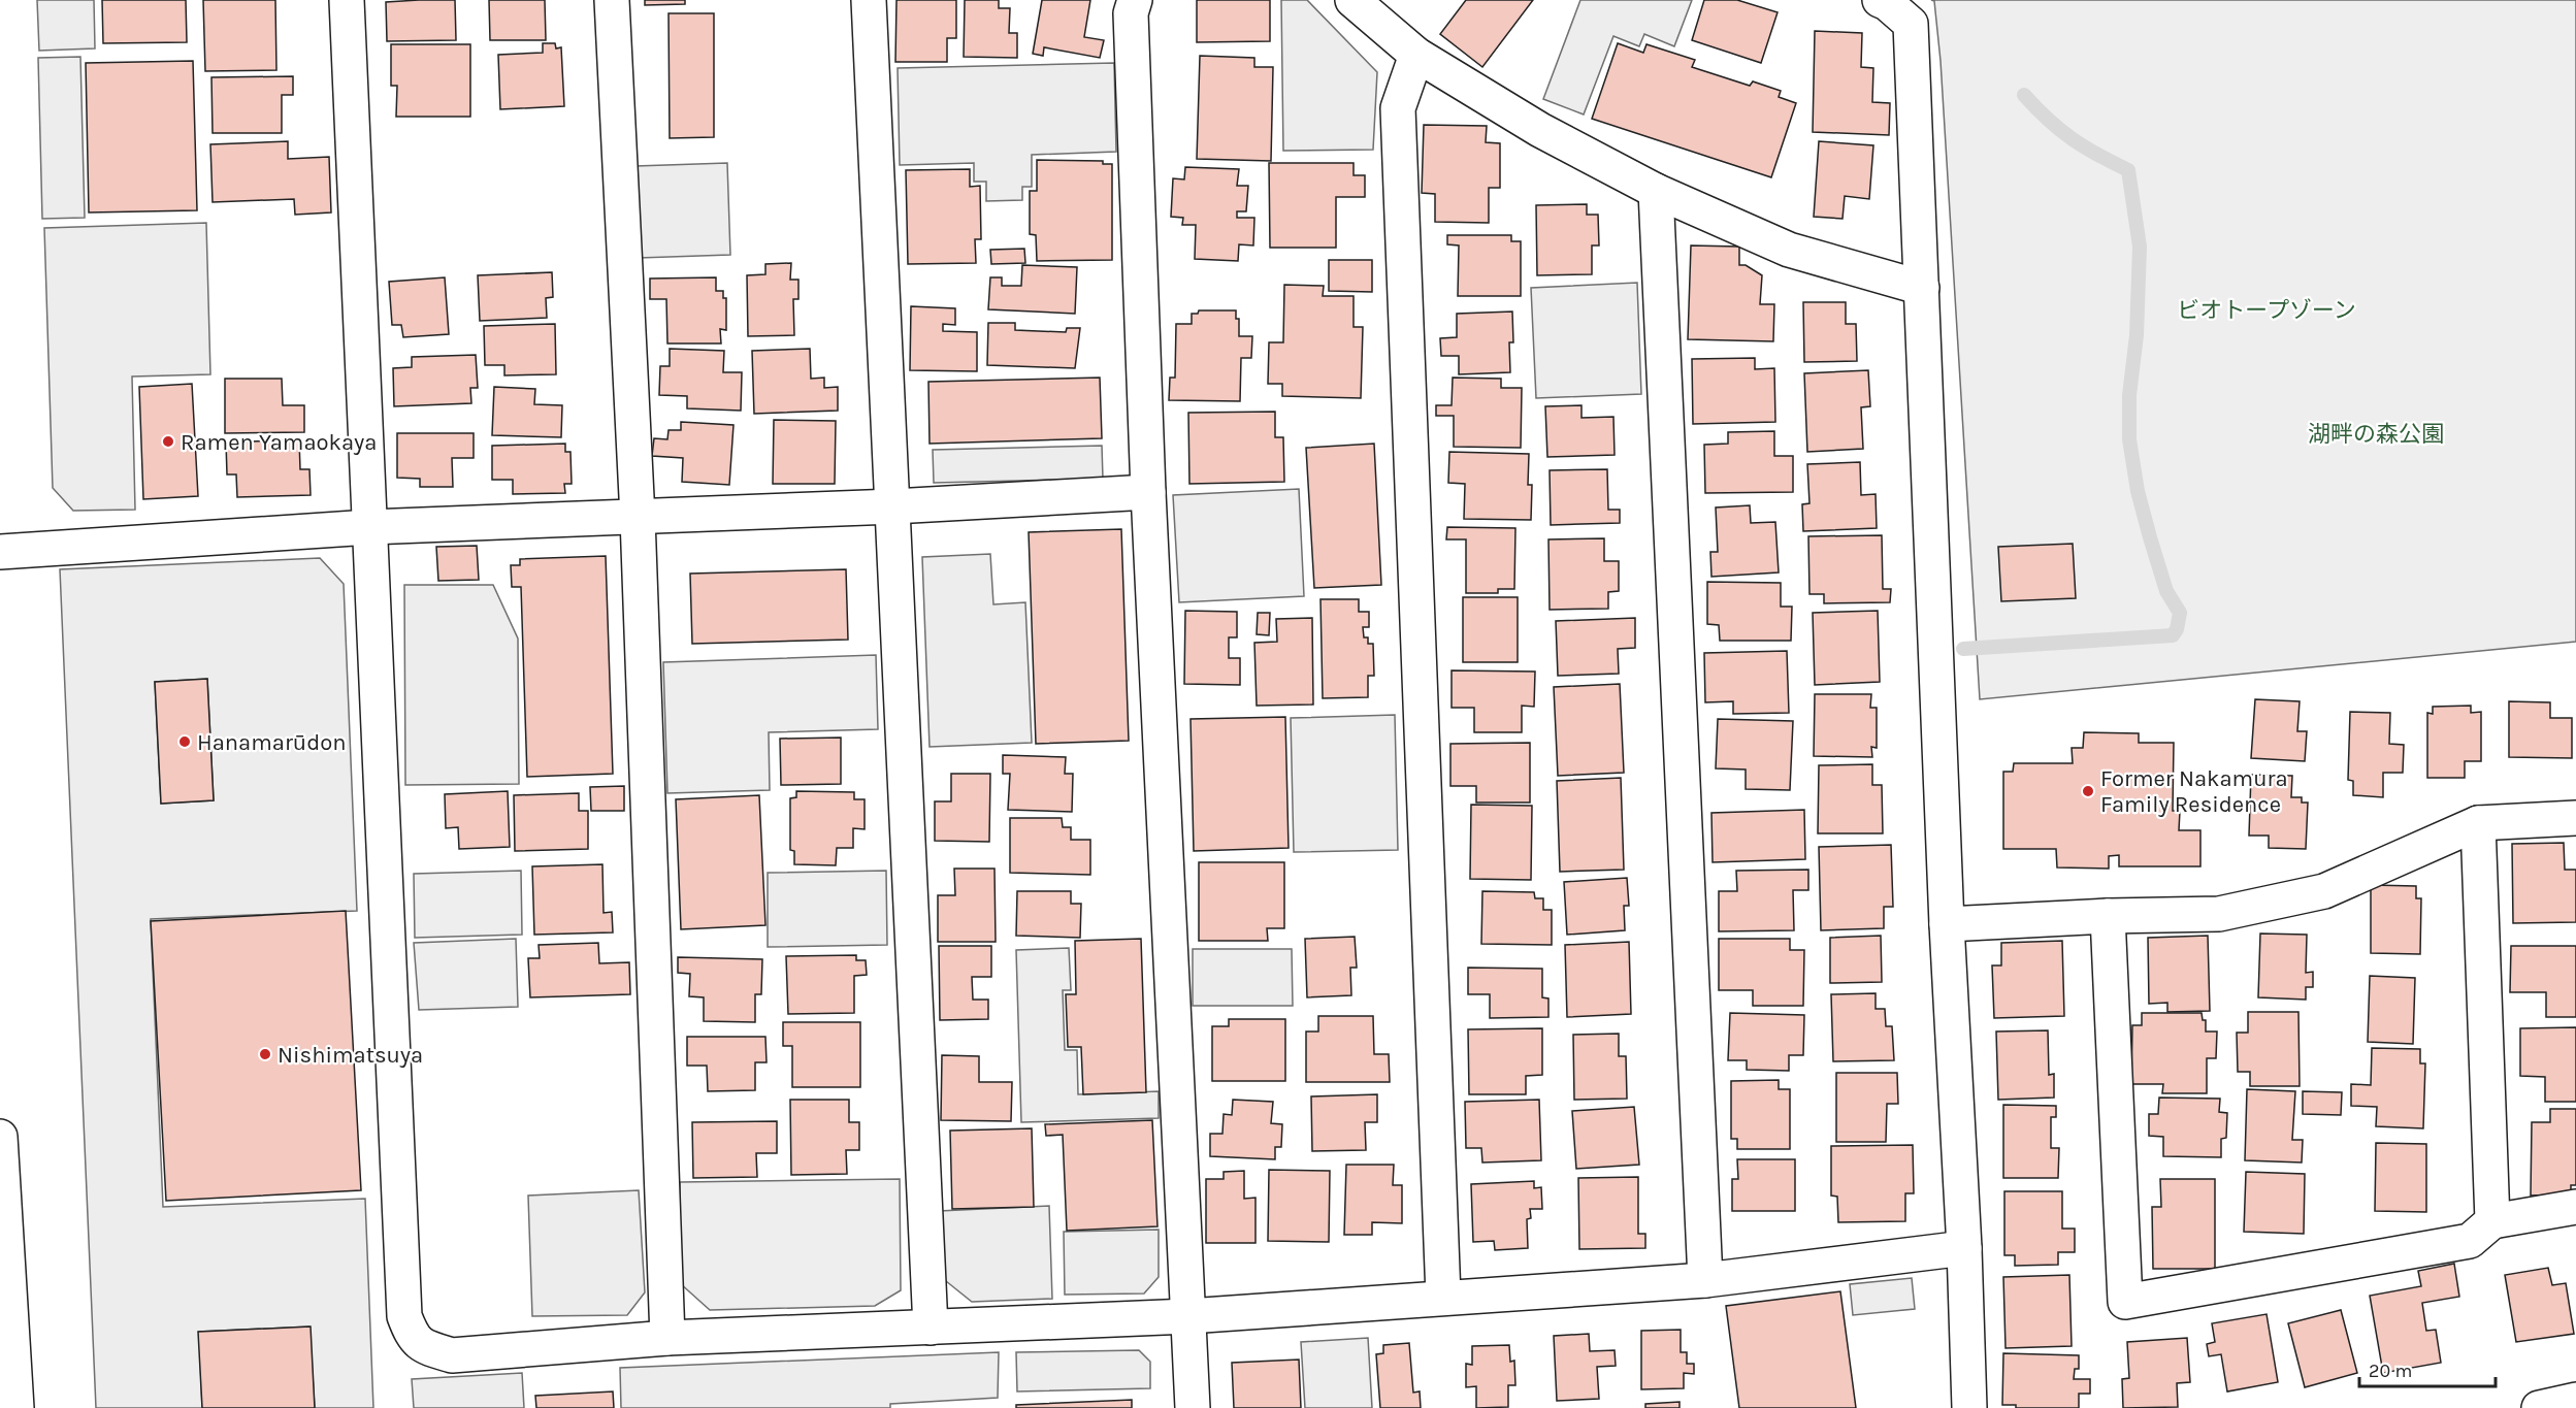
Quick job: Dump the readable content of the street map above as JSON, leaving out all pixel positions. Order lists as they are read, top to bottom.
{
  "parks": ["ビオトープゾーン", "湖畔の森公園"],
  "places": [
    "Ramen Yamaokaya",
    "Hanamarūdon",
    "Former Nakamura Family Residence",
    "Nishimatsuya"
  ],
  "scale_bar": "20 m"
}
